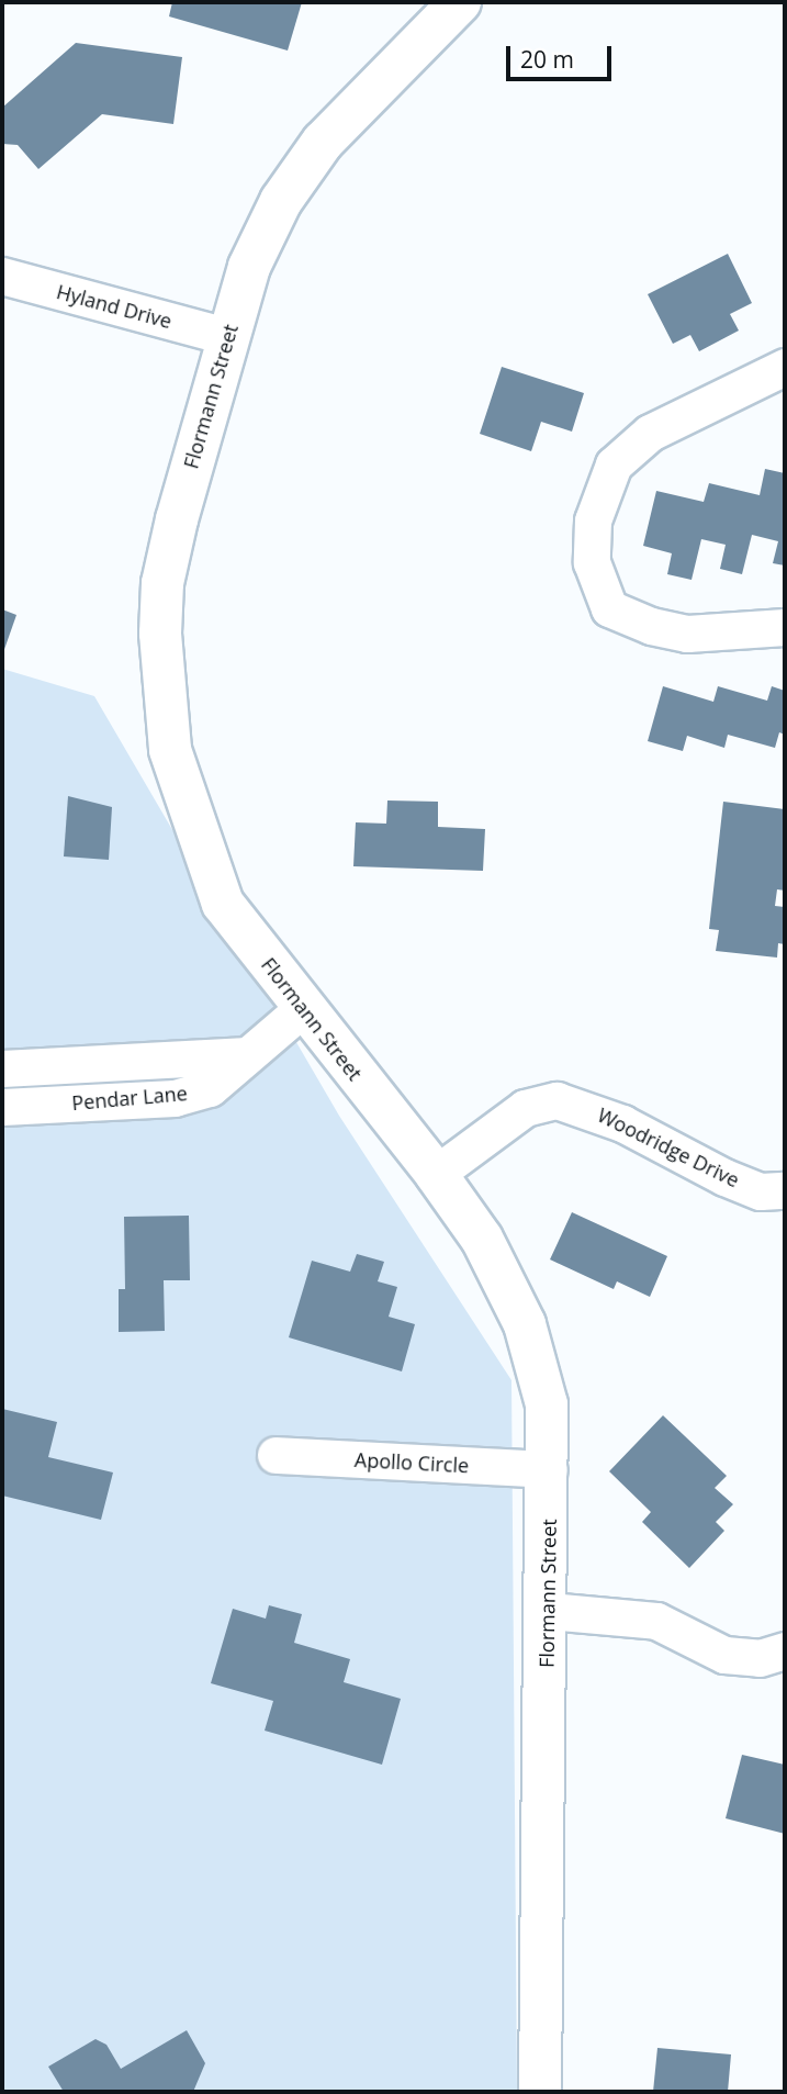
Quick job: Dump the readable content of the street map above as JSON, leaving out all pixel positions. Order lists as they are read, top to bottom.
{
  "streets": {
    "street": [
      "Hyland Drive",
      "Flormann Street",
      "Pendar Lane",
      "Woodridge Drive",
      "Apollo Circle"
    ]
  },
  "crossings": [
    ["Hyland Drive", "Flormann Street"],
    ["Flormann Street", "Pendar Lane"],
    ["Flormann Street", "Woodridge Drive"],
    ["Flormann Street", "Apollo Circle"]
  ],
  "scale_bar": "20 m"
}
